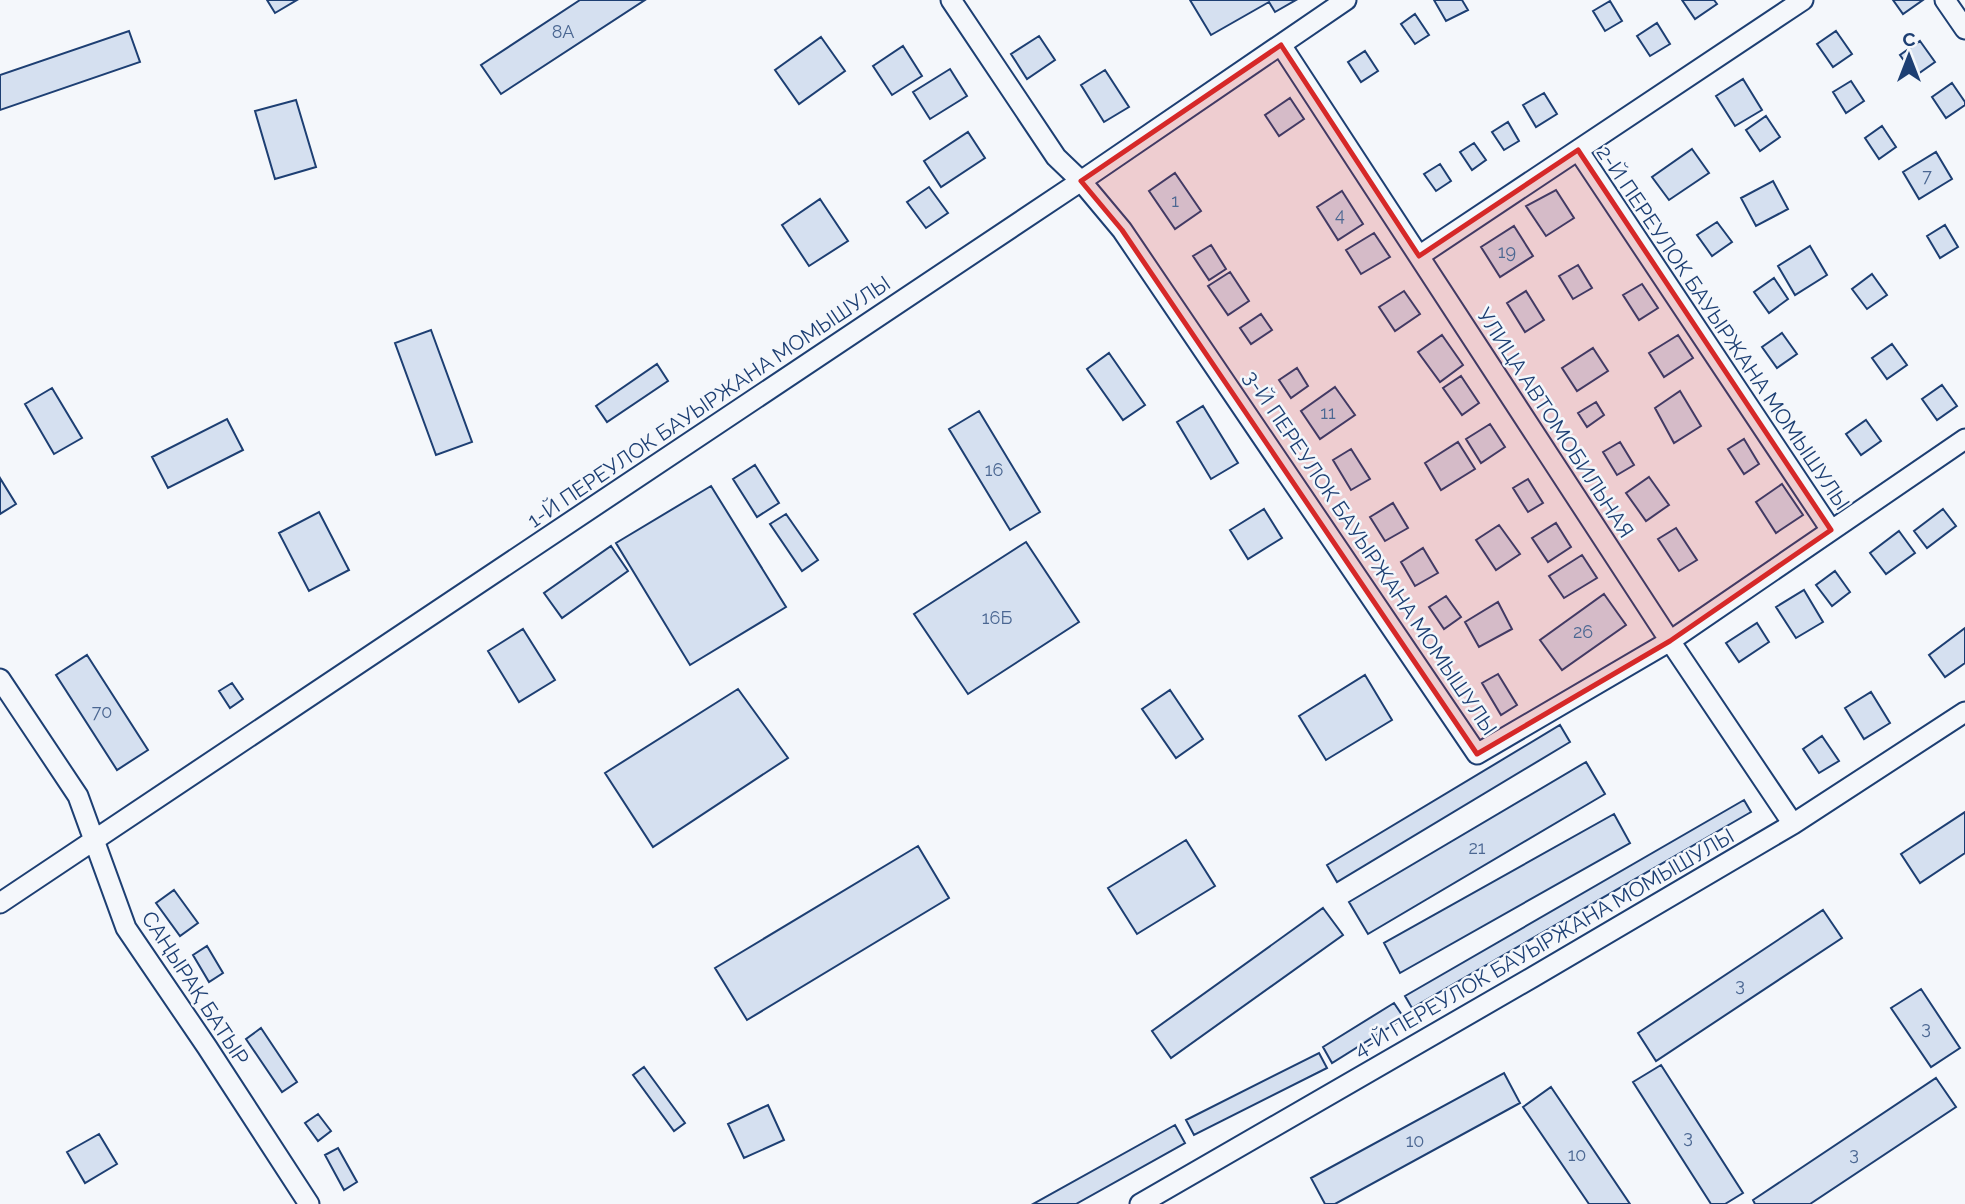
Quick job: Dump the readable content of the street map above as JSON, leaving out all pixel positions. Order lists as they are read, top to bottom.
{
  "streets": {
    "street": [
      "2-Й ПЕРЕУЛОК БАУЫРЖАНА МОМЫШУЛЫ",
      "1-Й ПЕРЕУЛОК БАУЫРЖАНА МОМЫШУЛЫ",
      "УЛИЦА АВТОМОБИЛЬНАЯ",
      "3-Й ПЕРЕУЛОК БАУЫРЖАНА МОМЫШУЛЫ",
      "4-Й ПЕРЕУЛОК БАУЫРЖАНА МОМЫШУЛЫ",
      "САҢЫРАҚ БАТЫР"
    ]
  },
  "crossings": [
    ["2-Й ПЕРЕУЛОК БАУЫРЖАНА МОМЫШУЛЫ", "УЛИЦА АВТОМОБИЛЬНАЯ"],
    ["2-Й ПЕРЕУЛОК БАУЫРЖАНА МОМЫШУЛЫ", "3-Й ПЕРЕУЛОК БАУЫРЖАНА МОМЫШУЛЫ"],
    ["1-Й ПЕРЕУЛОК БАУЫРЖАНА МОМЫШУЛЫ", "УЛИЦА АВТОМОБИЛЬНАЯ"],
    ["1-Й ПЕРЕУЛОК БАУЫРЖАНА МОМЫШУЛЫ", "3-Й ПЕРЕУЛОК БАУЫРЖАНА МОМЫШУЛЫ"],
    ["1-Й ПЕРЕУЛОК БАУЫРЖАНА МОМЫШУЛЫ", "САҢЫРАҚ БАТЫР"],
    ["УЛИЦА АВТОМОБИЛЬНАЯ", "3-Й ПЕРЕУЛОК БАУЫРЖАНА МОМЫШУЛЫ"],
    ["УЛИЦА АВТОМОБИЛЬНАЯ", "4-Й ПЕРЕУЛОК БАУЫРЖАНА МОМЫШУЛЫ"]
  ],
  "house_numbers": [
    "8А",
    "7",
    "1",
    "4",
    "19",
    "11",
    "16",
    "16Б",
    "26",
    "70",
    "21",
    "3",
    "3",
    "3",
    "10",
    "3",
    "10"
  ],
  "north": "top"
}
